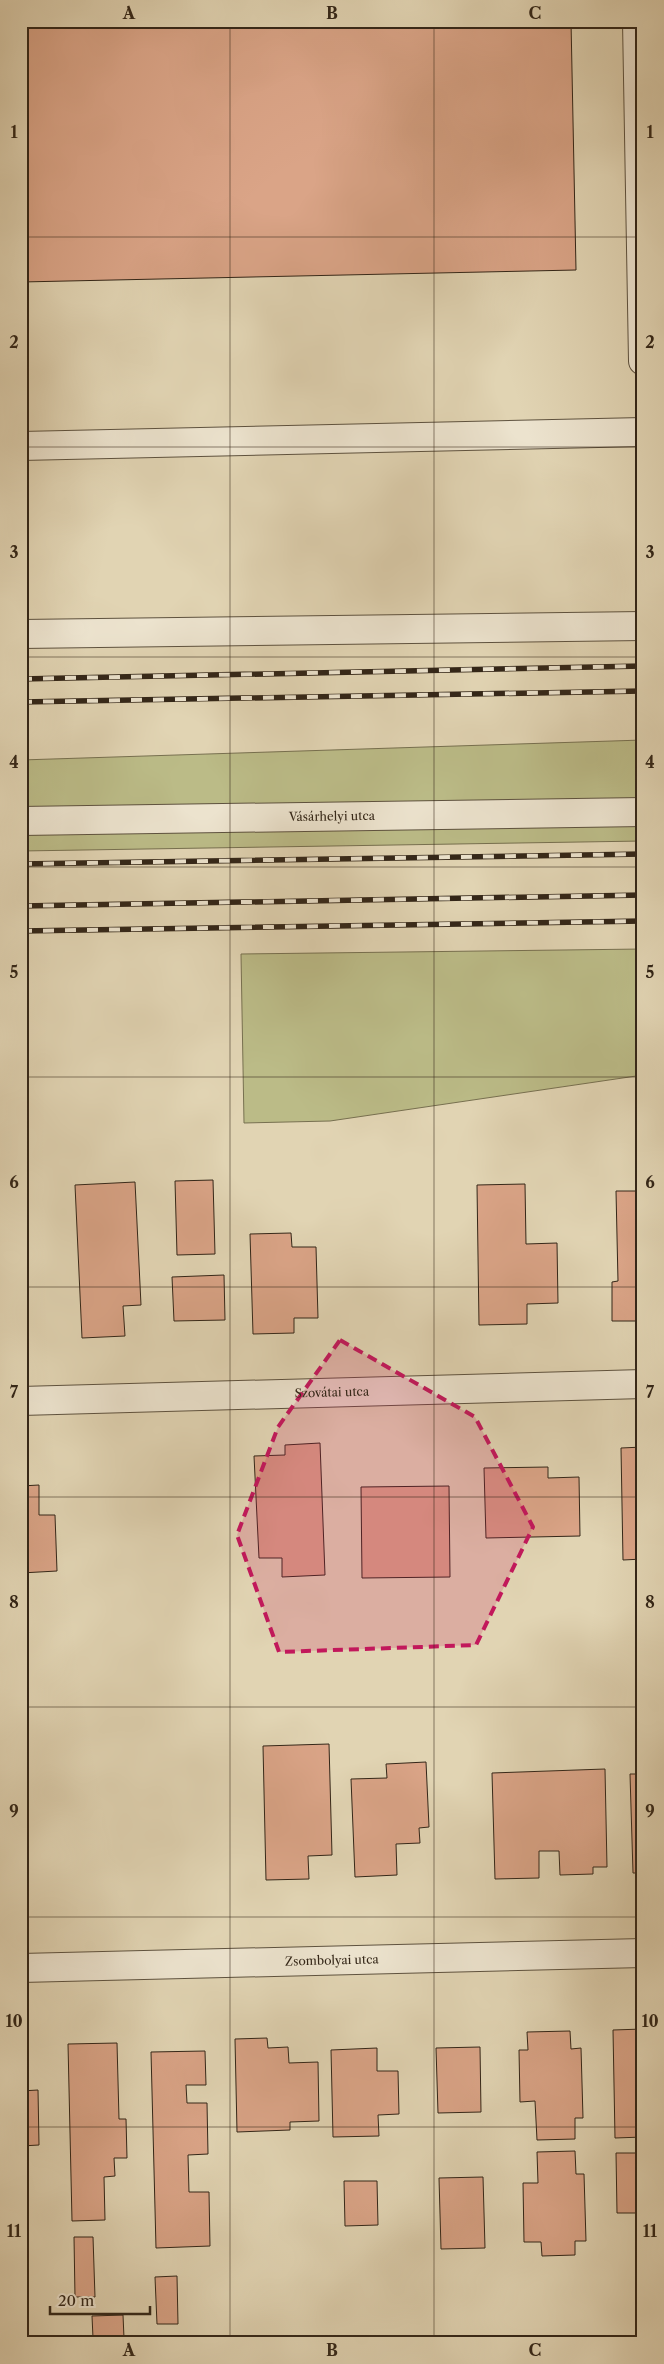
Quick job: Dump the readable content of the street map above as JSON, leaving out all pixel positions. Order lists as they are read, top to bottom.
{
  "streets": {
    "street": ["Vásárhelyi utca", "Szovátai utca", "Zsombolyai utca"]
  },
  "scale_bar": "20 m",
  "grid": {
    "columns": ["A", "B", "C"],
    "rows": [
      "1",
      "2",
      "3",
      "4",
      "5",
      "6",
      "7",
      "8",
      "9",
      "10",
      "11"
    ]
  }
}
